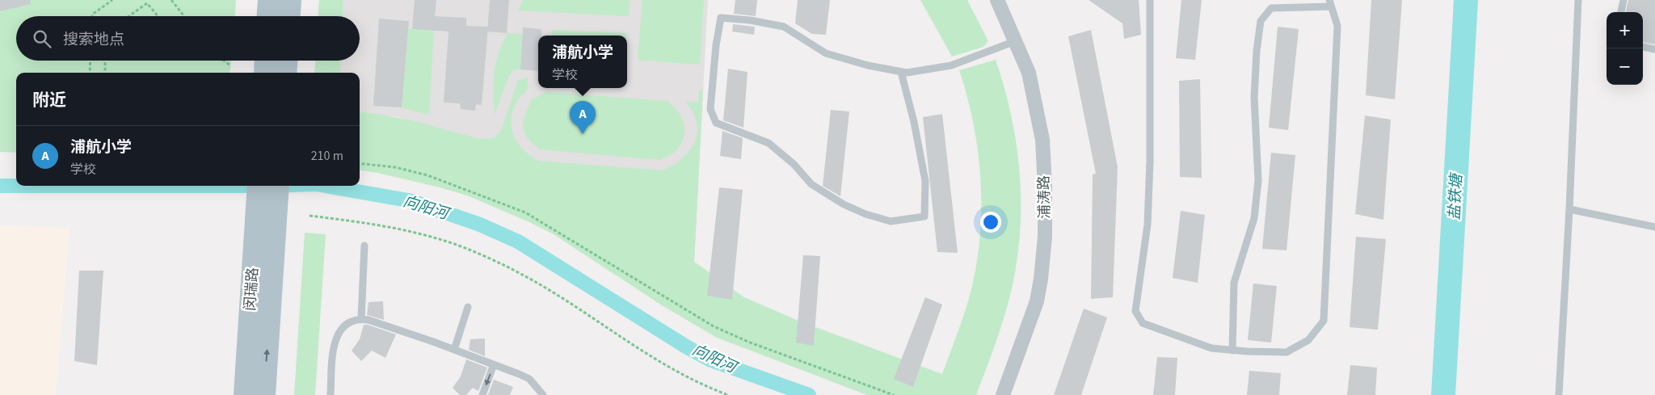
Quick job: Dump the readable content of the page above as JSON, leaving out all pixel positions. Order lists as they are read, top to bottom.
{
  "streets": {
    "main road": ["闵瑞路"],
    "street": ["浦涛路"]
  },
  "water": ["盐铁塘", "向阳河"],
  "page": {
    "map_buttons": ["+", "−"],
    "search": "搜索地点",
    "popup": ["浦航小学", "学校"],
    "heading": "附近",
    "pins": "A",
    "list": [
      {
        "mark": "A",
        "name": "浦航小学",
        "note": "学校",
        "value": "210 m"
      }
    ]
  }
}
